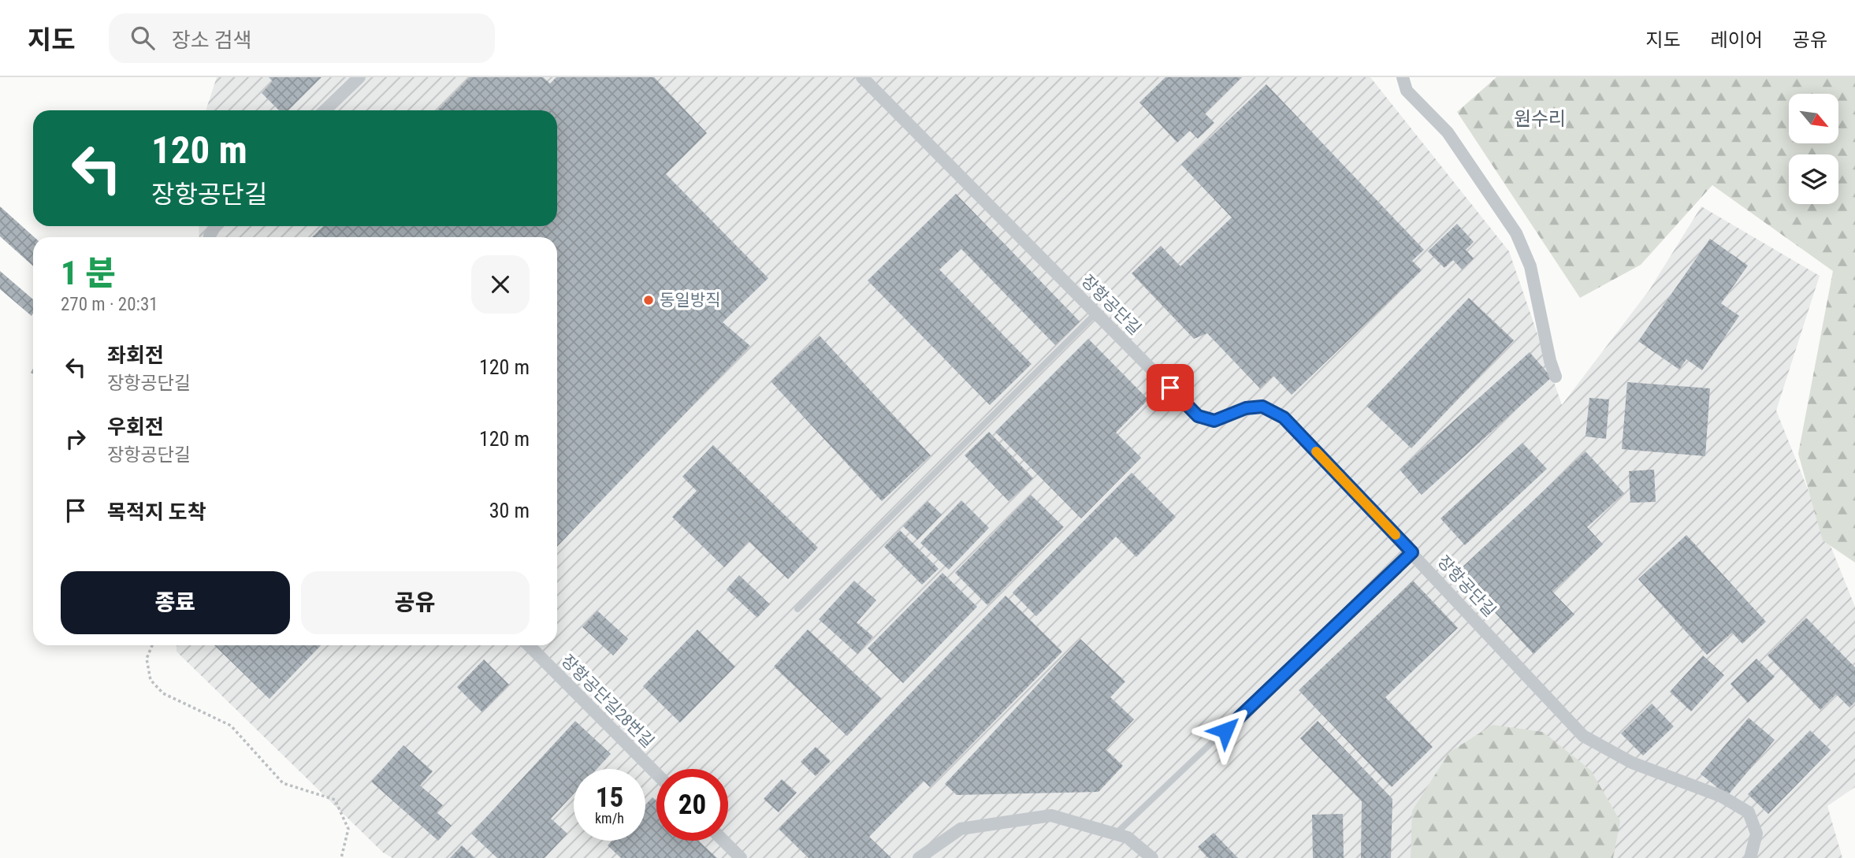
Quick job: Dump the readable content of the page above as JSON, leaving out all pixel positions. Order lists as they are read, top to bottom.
{
  "streets": {
    "street": ["장항공단길", "장항공단길28번길"]
  },
  "districts": ["원수리"],
  "places": ["동일방직"],
  "north": "bottom right",
  "page": {
    "header": "지도",
    "search": "장소 검색",
    "nav": ["지도", "레이어", "공유"],
    "turn": ["120 m", "장항공단길"],
    "heading": ["1 분", "270 m · 20:31"],
    "list": [
      {
        "name": "좌회전",
        "note": "장항공단길",
        "value": "120 m"
      },
      {
        "name": "우회전",
        "note": "장항공단길",
        "value": "120 m"
      },
      {
        "name": "목적지 도착",
        "value": "30 m"
      }
    ],
    "buttons": ["종료", "공유"],
    "speed": "15 km/h",
    "limit": "20"
  }
}
